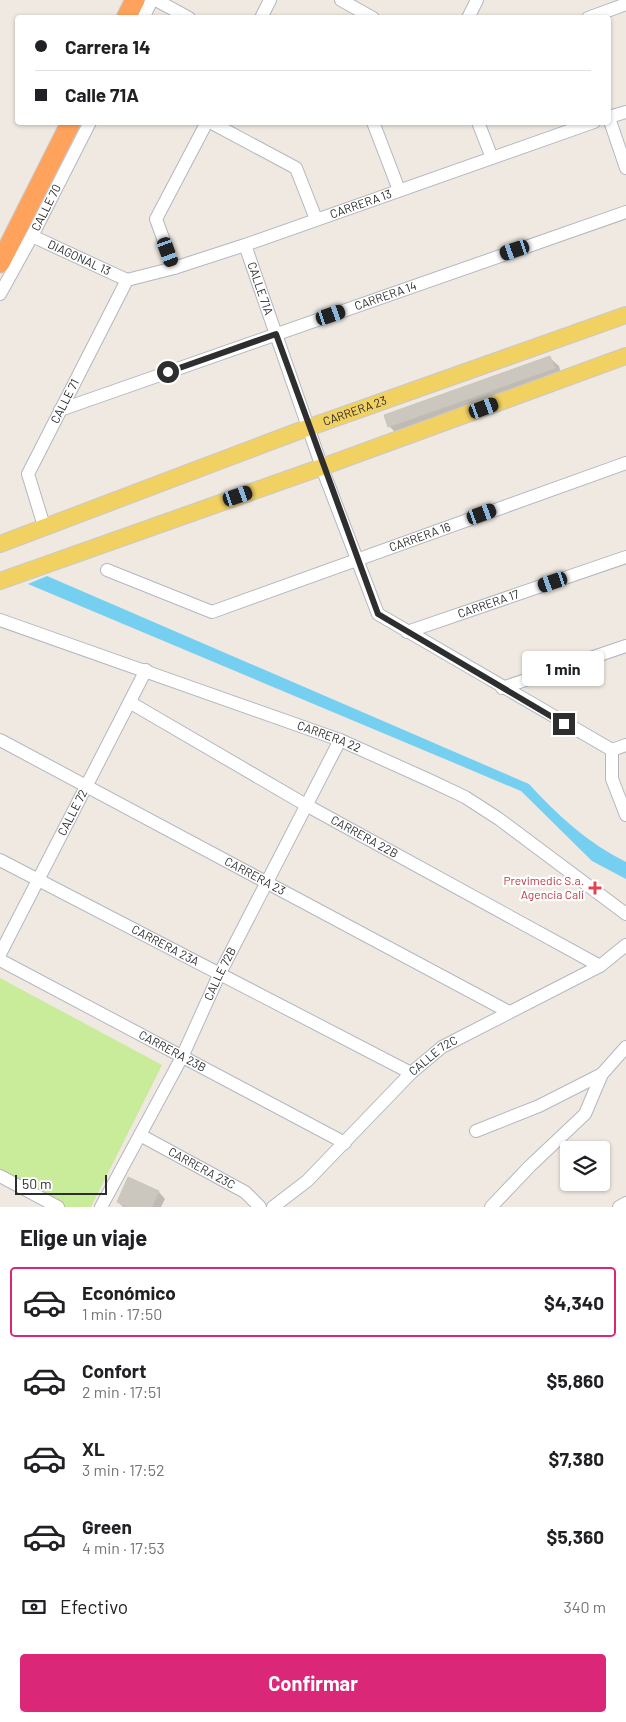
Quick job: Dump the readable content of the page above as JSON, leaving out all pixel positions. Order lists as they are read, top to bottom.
{
  "streets": {
    "main road": ["CARRERA 23"],
    "street": [
      "CARRERA 13",
      "CALLE 70",
      "DIAGONAL 13",
      "CALLE 71A",
      "CARRERA 14",
      "CALLE 71",
      "CARRERA 16",
      "CARRERA 17",
      "CARRERA 22",
      "CALLE 72",
      "CARRERA 22B",
      "CARRERA 23A",
      "CALLE 72B",
      "CARRERA 23B",
      "CALLE 72C",
      "CARRERA 23C"
    ]
  },
  "crossings": [
    ["CARRERA 13", "DIAGONAL 13"],
    ["CARRERA 13", "CALLE 71A"],
    ["CARRERA 13", "CALLE 71"],
    ["CALLE 70", "DIAGONAL 13"],
    ["DIAGONAL 13", "CALLE 71"],
    ["CALLE 71A", "CARRERA 14"],
    ["CALLE 71A", "CARRERA 23"],
    ["CALLE 71A", "CARRERA 16"],
    ["CALLE 71A", "CARRERA 17"],
    ["CARRERA 14", "CALLE 71"],
    ["CALLE 71", "CARRERA 23"],
    ["CARRERA 23", "CALLE 72"],
    ["CARRERA 23", "CALLE 72B"],
    ["CARRERA 23", "CALLE 72C"],
    ["CARRERA 22", "CALLE 72"],
    ["CARRERA 22", "CALLE 72B"],
    ["CALLE 72", "CARRERA 22B"],
    ["CALLE 72", "CARRERA 23A"],
    ["CARRERA 22B", "CALLE 72B"],
    ["CARRERA 22B", "CALLE 72C"],
    ["CARRERA 23A", "CALLE 72B"],
    ["CARRERA 23A", "CALLE 72C"],
    ["CALLE 72B", "CARRERA 23B"],
    ["CALLE 72B", "CARRERA 23C"],
    ["CARRERA 23B", "CALLE 72C"]
  ],
  "places": {
    "health": ["Previmedic S.a. Agencia Cali"]
  },
  "scale_bar": "50 m",
  "page": {
    "banner": ["Carrera 14", "Calle 71A"],
    "bubble": "1 min",
    "scale": "50 m",
    "heading": "Elige un viaje",
    "list": [
      {
        "name": "Económico",
        "note": "1 min · 17:50",
        "value": "$4,340"
      },
      {
        "name": "Confort",
        "note": "2 min · 17:51",
        "value": "$5,860"
      },
      {
        "name": "XL",
        "note": "3 min · 17:52",
        "value": "$7,380"
      },
      {
        "name": "Green",
        "note": "4 min · 17:53",
        "value": "$5,360"
      }
    ],
    "pay": ["Efectivo", "340 m"],
    "buttons": "Confirmar"
  }
}
